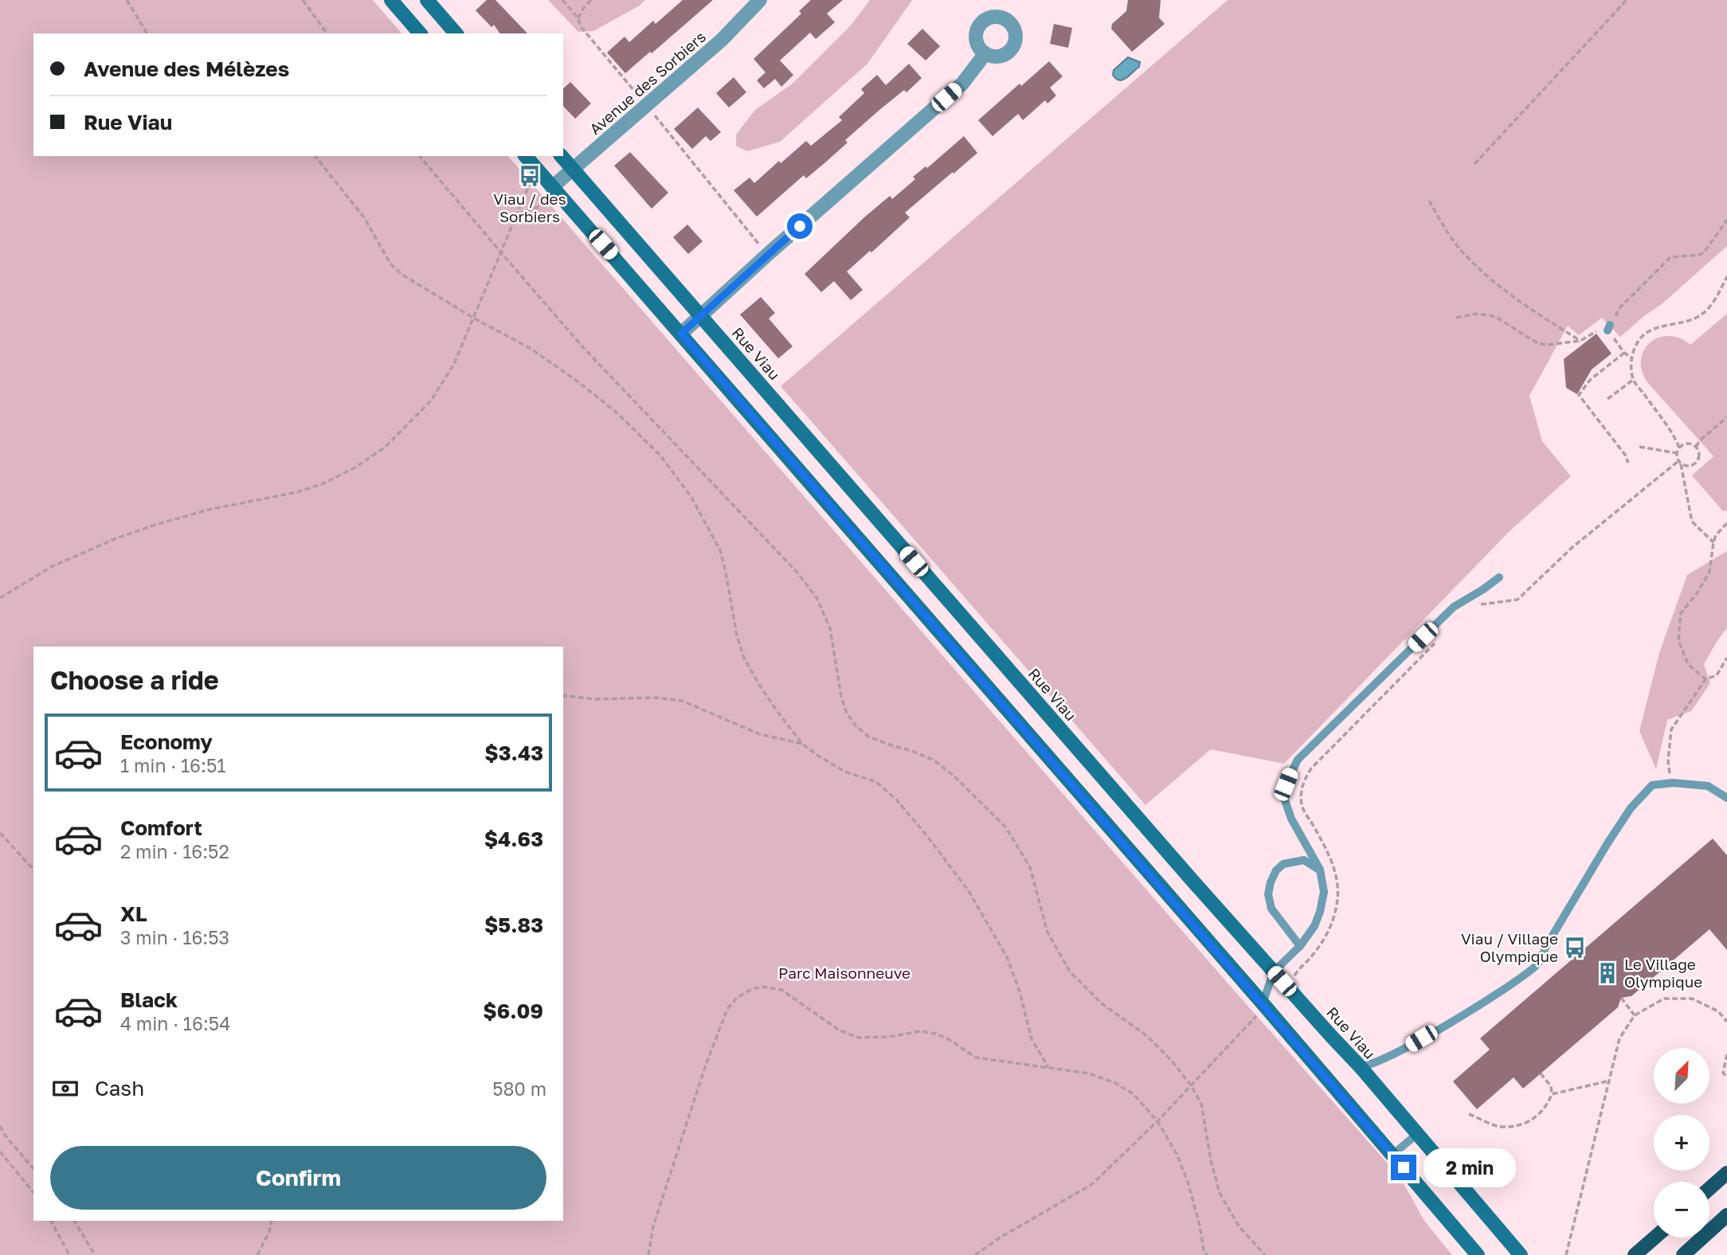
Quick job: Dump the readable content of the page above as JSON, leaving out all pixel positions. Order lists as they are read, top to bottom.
{
  "streets": {
    "main road": ["Rue Viau"],
    "street": ["Avenue des Sorbiers"]
  },
  "crossings": [
    ["Avenue des Sorbiers", "Rue Viau"]
  ],
  "parks": ["Parc Maisonneuve"],
  "places": {
    "bus stop": ["Viau / des Sorbiers", "Viau / Village Olympique"],
    "building": ["Le Village Olympique"]
  },
  "north": "top right",
  "page": {
    "banner": ["Avenue des Mélèzes", "Rue Viau"],
    "heading": "Choose a ride",
    "list": [
      {
        "name": "Economy",
        "note": "1 min · 16:51",
        "value": "$3.43"
      },
      {
        "name": "Comfort",
        "note": "2 min · 16:52",
        "value": "$4.63"
      },
      {
        "name": "XL",
        "note": "3 min · 16:53",
        "value": "$5.83"
      },
      {
        "name": "Black",
        "note": "4 min · 16:54",
        "value": "$6.09"
      }
    ],
    "map_buttons": ["+", "−"],
    "pay": ["Cash", "580 m"],
    "buttons": "Confirm",
    "bubble": "2 min"
  }
}
